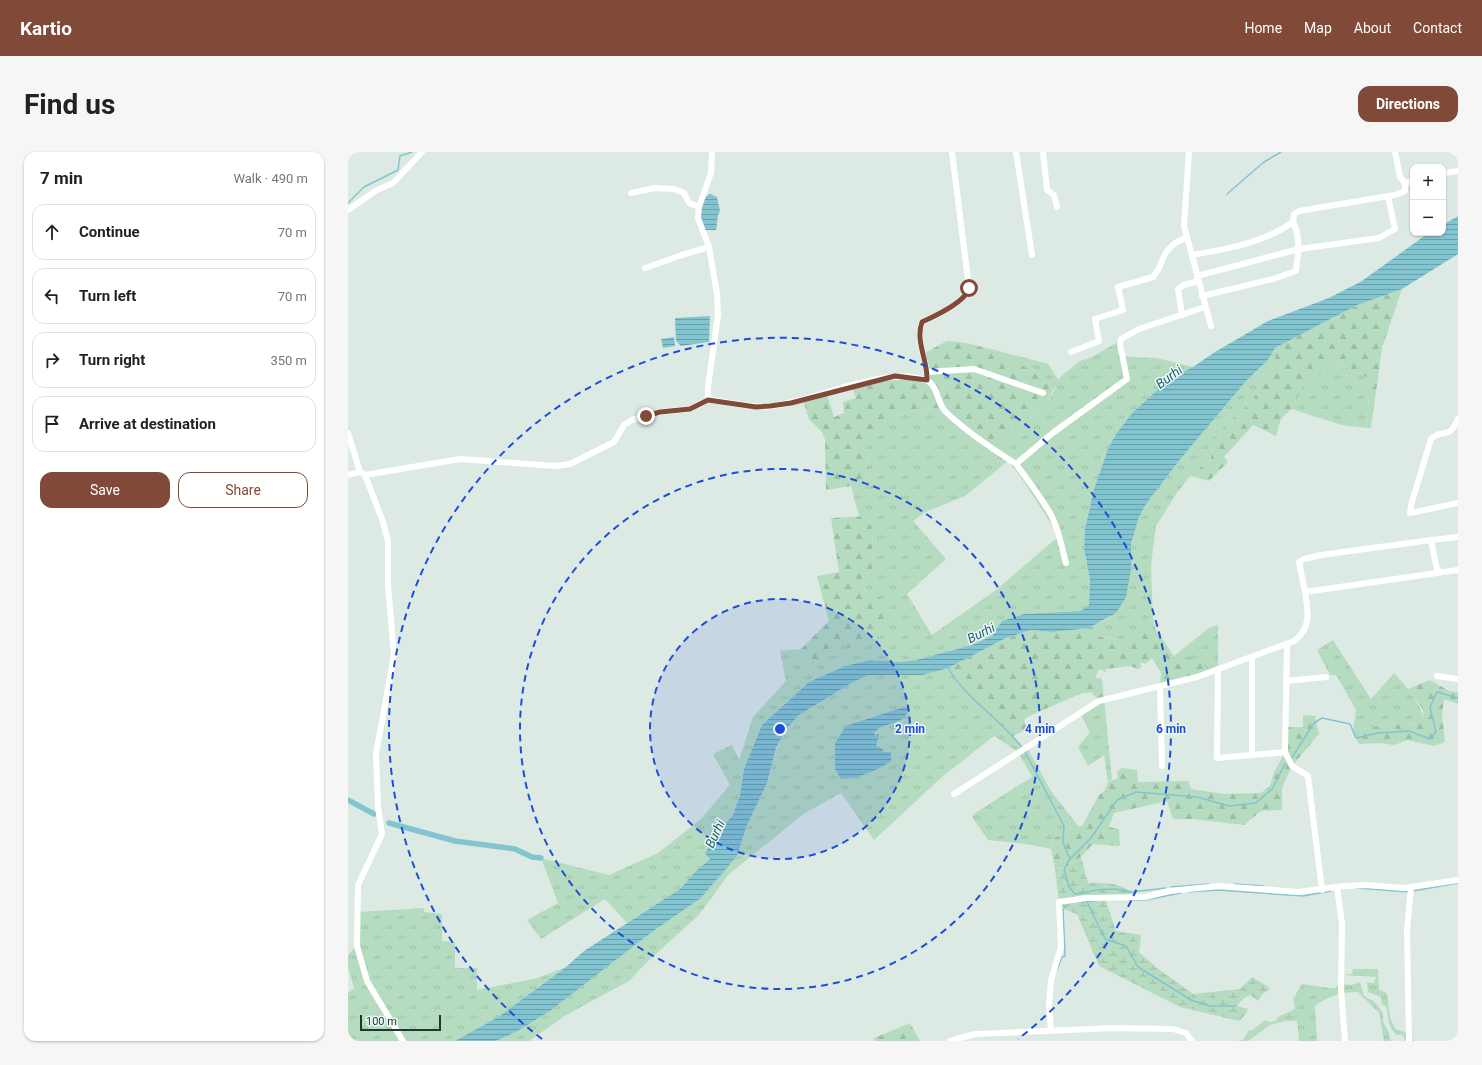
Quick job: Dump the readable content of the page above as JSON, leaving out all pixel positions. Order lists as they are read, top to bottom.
{
  "water": ["Burhi"],
  "scale_bar": "100 m",
  "page": {
    "header": "Kartio",
    "nav": [
      "Home",
      "Map",
      "About",
      "Contact"
    ],
    "buttons": [
      "Directions",
      ["Save", "Share"]
    ],
    "title": "Find us",
    "heading": ["7 min", "Walk · 490 m"],
    "map_buttons": ["+", "−"],
    "list": [
      ["Continue", "70 m"],
      ["Turn left", "70 m"],
      ["Turn right", "350 m"],
      "Arrive at destination"
    ],
    "scale": "100 m"
  },
  "rings": ["2 min", "4 min", "6 min"]
}
